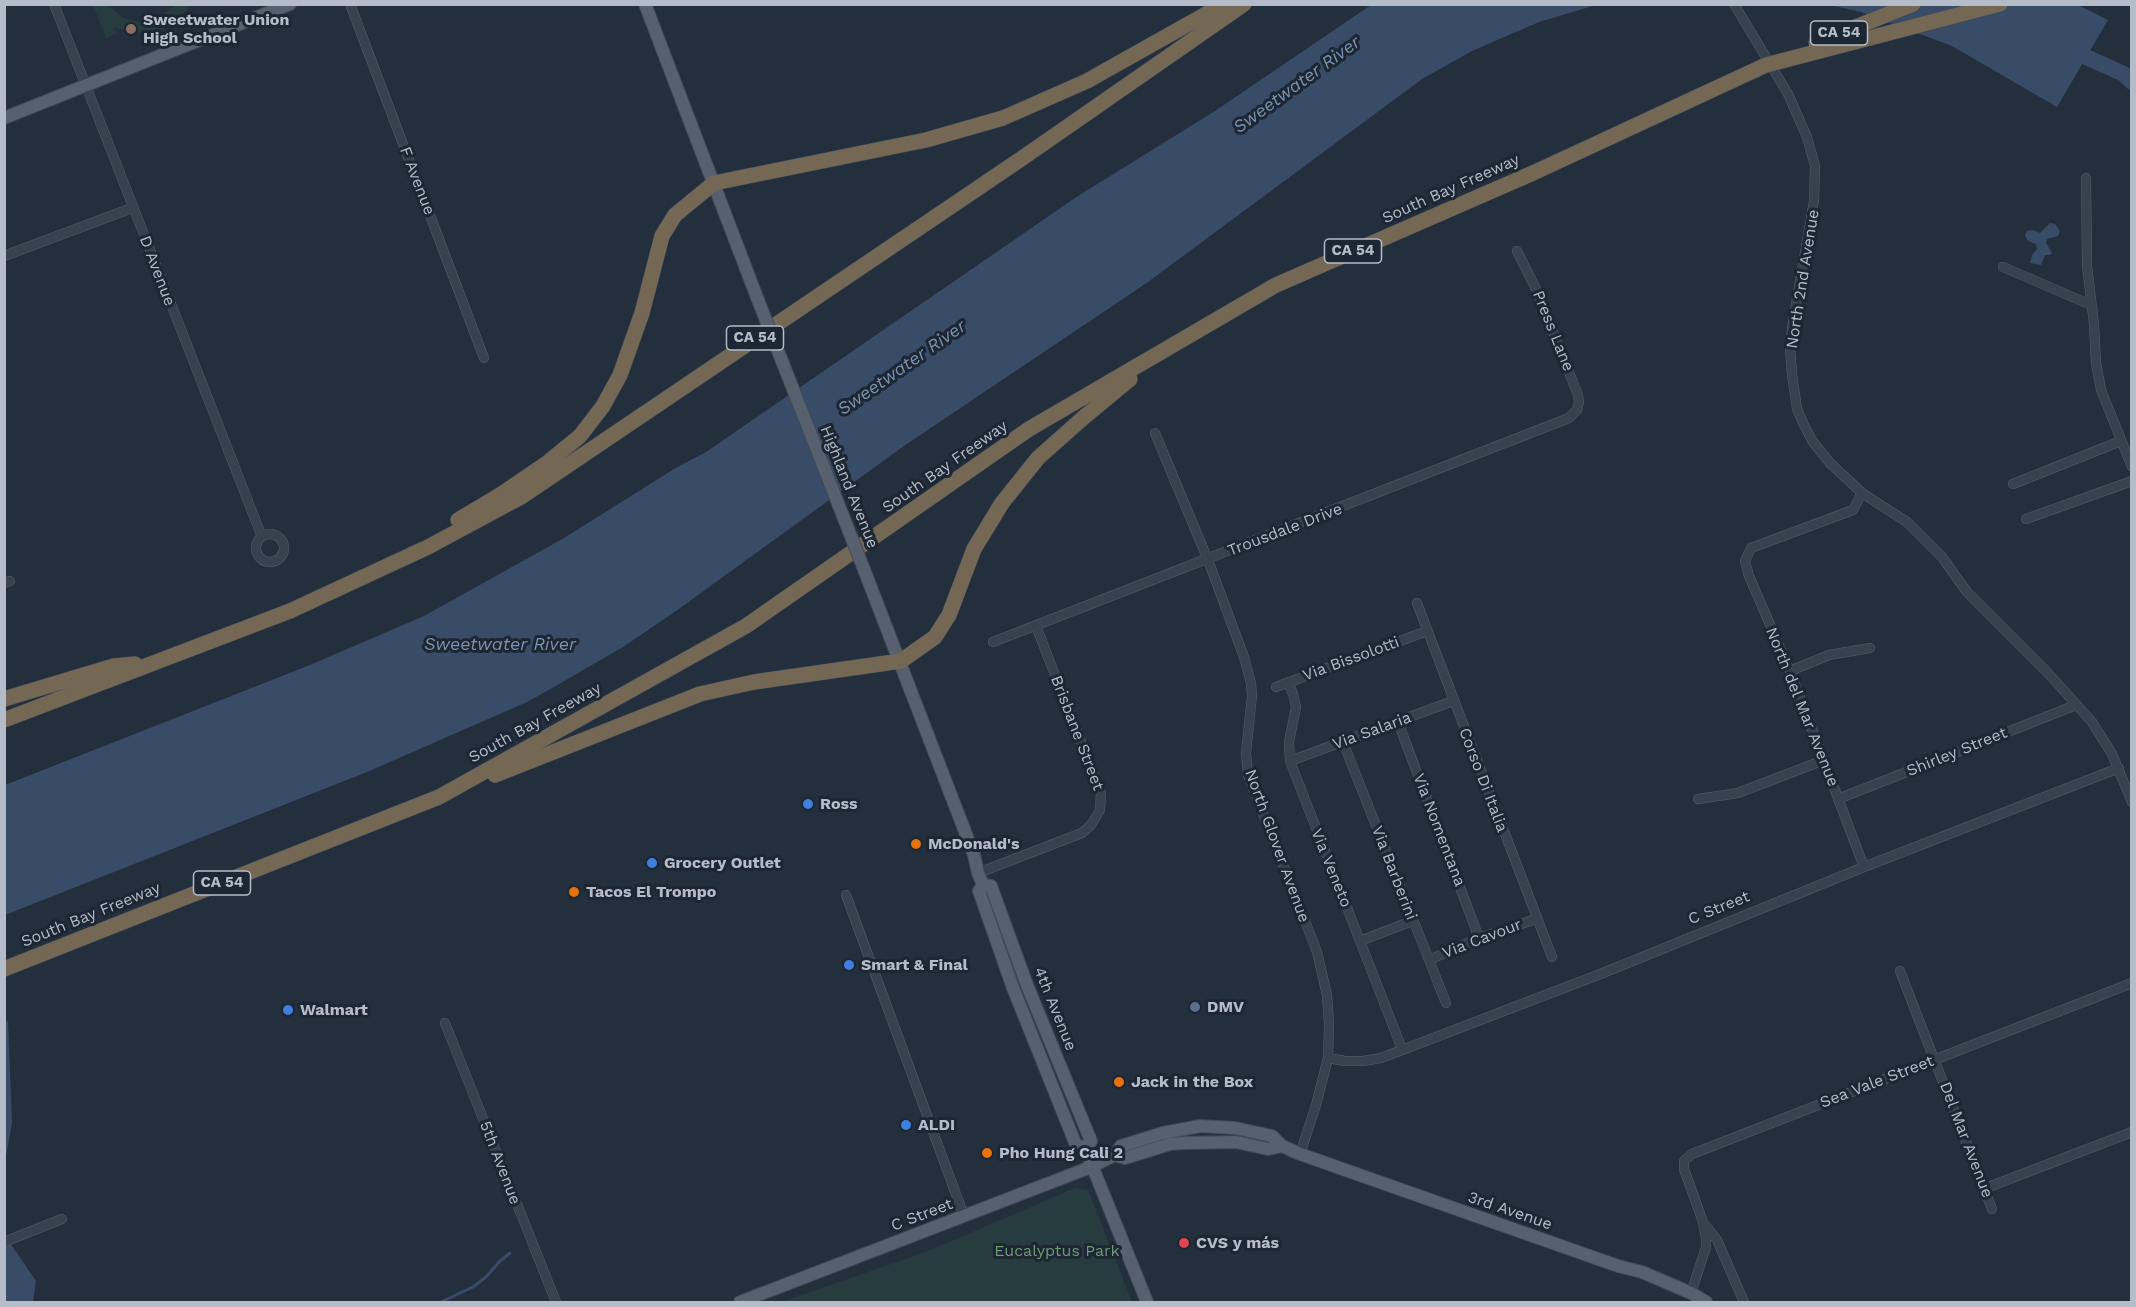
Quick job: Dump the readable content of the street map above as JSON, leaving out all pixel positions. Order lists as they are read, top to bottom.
{
  "streets": {
    "highway": ["CA 54", "South Bay Freeway"],
    "main road": [
      "Highland Avenue",
      "C Street",
      "4th Avenue",
      "3rd Avenue"
    ],
    "street": [
      "F Avenue",
      "D Avenue",
      "North 2nd Avenue",
      "Press Lane",
      "Trousdale Drive",
      "Via Bissolotti",
      "North del Mar Avenue",
      "Via Salaria",
      "Brisbane Street",
      "Shirley Street",
      "Corso Di Italia",
      "Via Nomentana",
      "North Glover Avenue",
      "Via Veneto",
      "Via Barberini",
      "Via Cavour",
      "Sea Vale Street",
      "Del Mar Avenue",
      "5th Avenue"
    ]
  },
  "crossings": [
    ["North 2nd Avenue", "North del Mar Avenue"],
    ["North 2nd Avenue", "Shirley Street"],
    ["North 2nd Avenue", "C Street"],
    ["Press Lane", "Trousdale Drive"],
    ["Highland Avenue", "4th Avenue"],
    ["Trousdale Drive", "Brisbane Street"],
    ["Trousdale Drive", "North Glover Avenue"],
    ["Via Bissolotti", "Corso Di Italia"],
    ["Via Bissolotti", "Via Veneto"],
    ["North del Mar Avenue", "Shirley Street"],
    ["North del Mar Avenue", "C Street"],
    ["Via Salaria", "Corso Di Italia"],
    ["Via Salaria", "Via Nomentana"],
    ["Via Salaria", "Via Veneto"],
    ["Via Salaria", "Via Barberini"],
    ["Brisbane Street", "4th Avenue"],
    ["Corso Di Italia", "Via Cavour"],
    ["Via Nomentana", "Via Cavour"],
    ["North Glover Avenue", "C Street"],
    ["North Glover Avenue", "3rd Avenue"],
    ["Via Veneto", "C Street"],
    ["Via Barberini", "Via Cavour"],
    ["C Street", "4th Avenue"],
    ["C Street", "3rd Avenue"],
    ["Sea Vale Street", "Del Mar Avenue"],
    ["Sea Vale Street", "3rd Avenue"]
  ],
  "water": ["Sweetwater River"],
  "parks": ["Eucalyptus Park"],
  "places": [
    "Sweetwater Union High School",
    "Ross",
    "McDonald's",
    "Grocery Outlet",
    "Tacos El Trompo",
    "Smart & Final",
    "DMV",
    "Walmart",
    "Jack in the Box",
    "ALDI",
    "Pho Hung Cali 2",
    "CVS y más"
  ]
}
